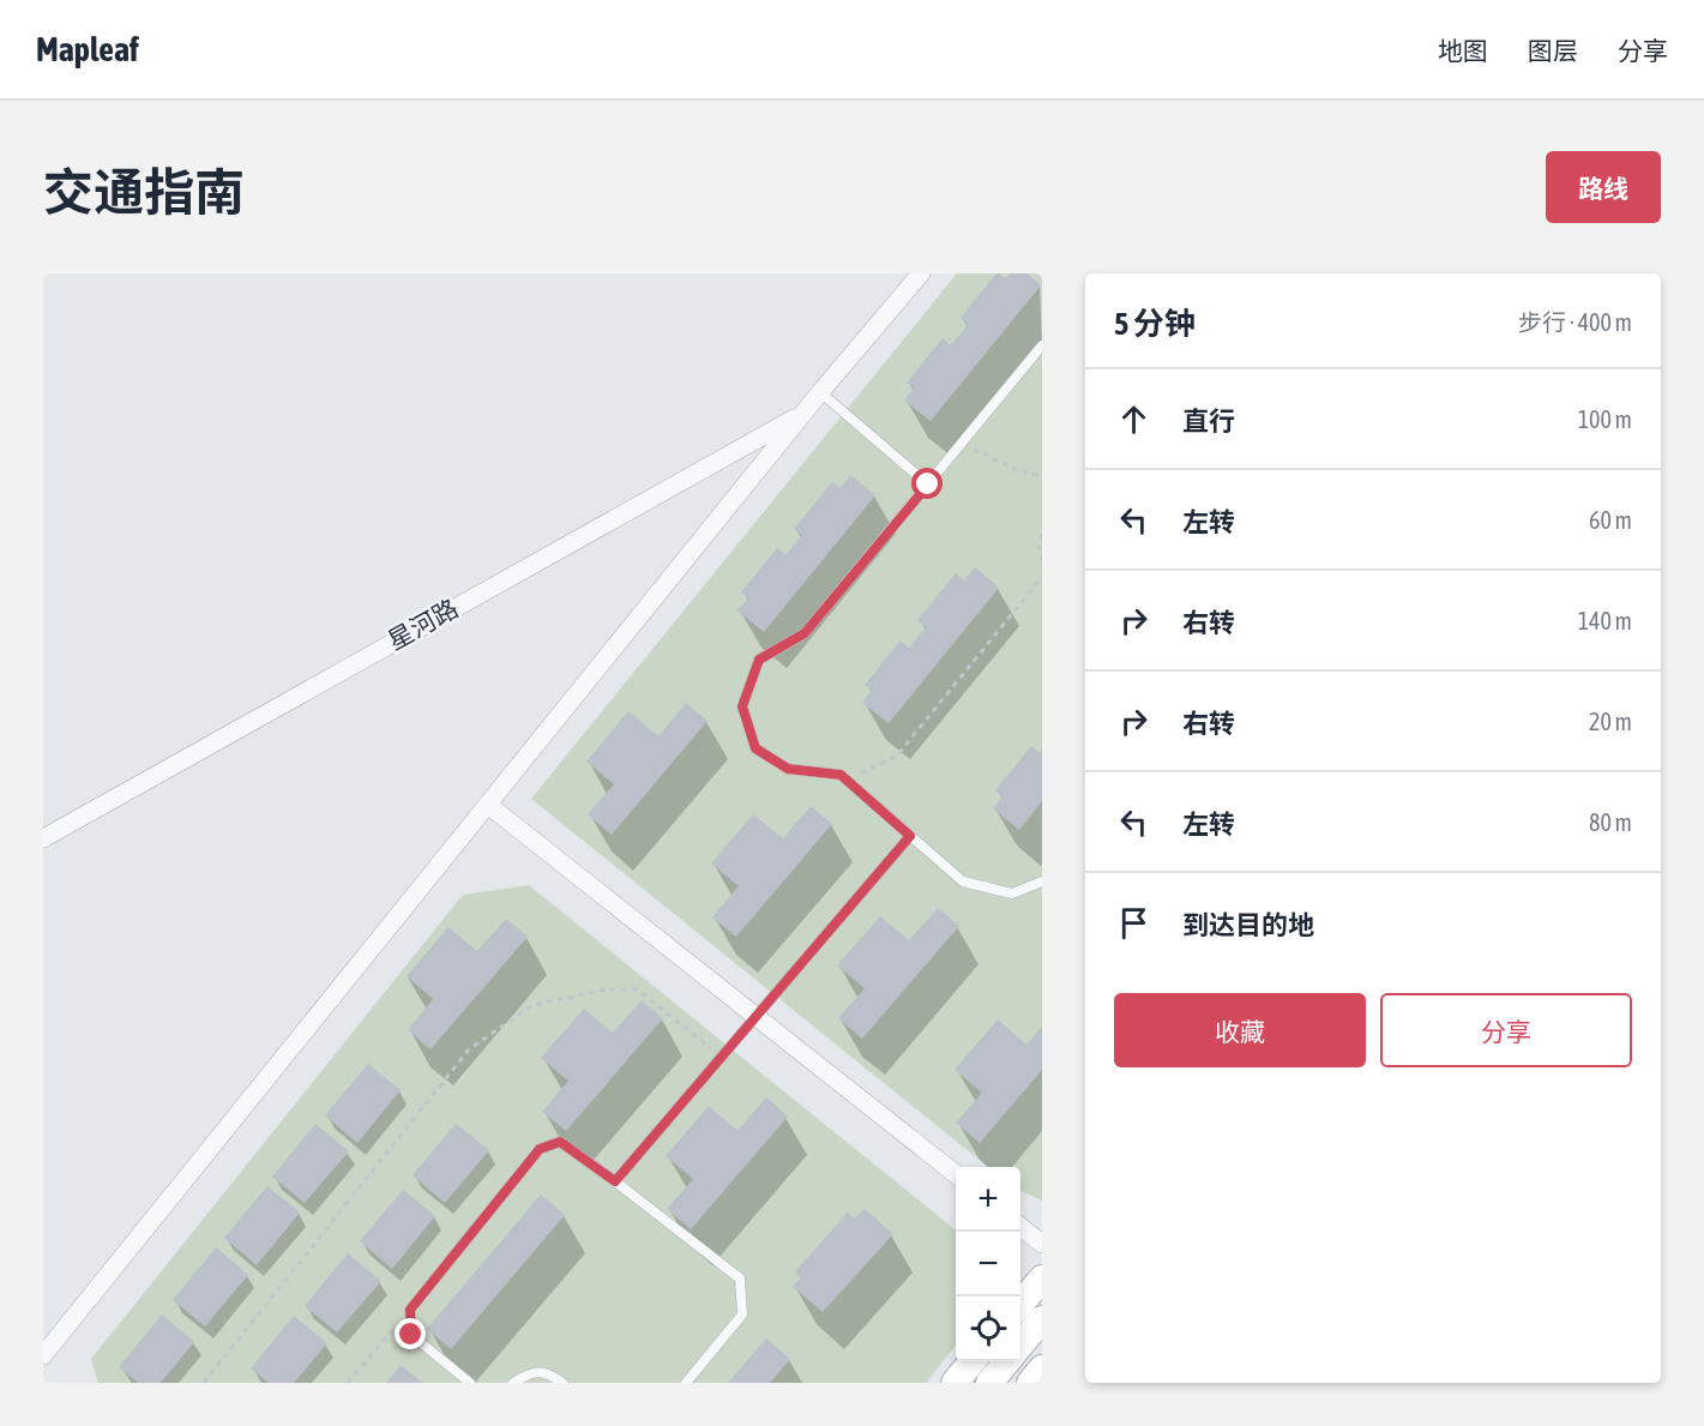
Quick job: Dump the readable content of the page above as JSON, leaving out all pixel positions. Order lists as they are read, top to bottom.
{
  "streets": {
    "street": ["星河路"]
  },
  "page": {
    "header": "Mapleaf",
    "nav": ["地图", "图层", "分享"],
    "title": "交通指南",
    "buttons": [
      "路线",
      ["收藏", "分享"]
    ],
    "heading": ["5 分钟", "步行 · 400 m"],
    "list": [
      ["直行", "100 m"],
      ["左转", "60 m"],
      ["右转", "140 m"],
      ["右转", "20 m"],
      ["左转", "80 m"],
      "到达目的地"
    ],
    "map_buttons": ["+", "−"]
  }
}
